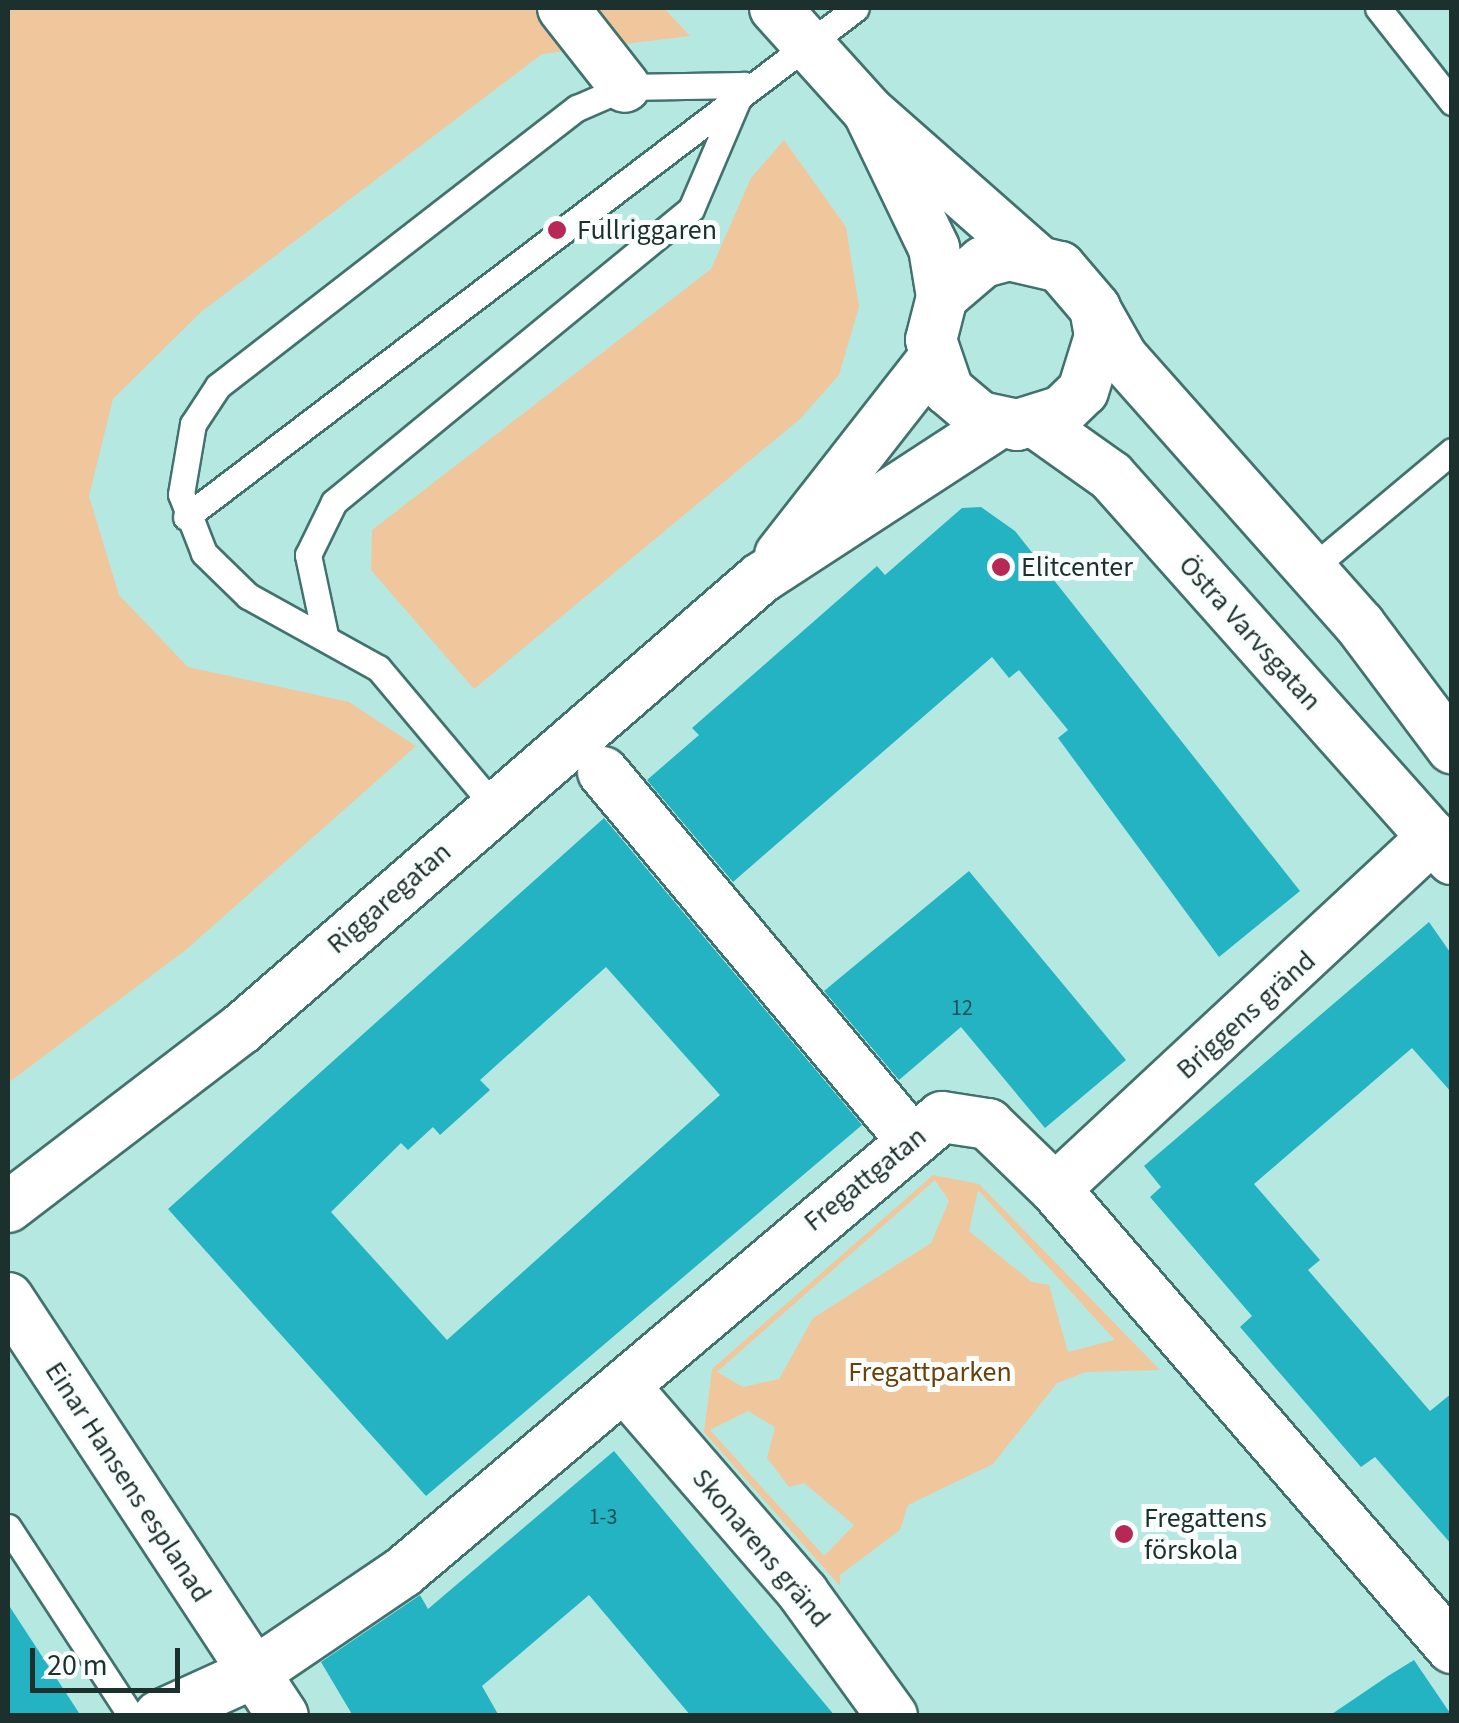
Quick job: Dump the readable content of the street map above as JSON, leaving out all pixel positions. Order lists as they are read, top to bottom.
{
  "streets": {
    "street": [
      "Östra Varvsgatan",
      "Riggaregatan",
      "Briggens gränd",
      "Fregattgatan",
      "Einar Hansens esplanad",
      "Skonarens gränd"
    ]
  },
  "crossings": [
    ["Östra Varvsgatan", "Riggaregatan"],
    ["Östra Varvsgatan", "Briggens gränd"],
    ["Briggens gränd", "Fregattgatan"],
    ["Fregattgatan", "Einar Hansens esplanad"],
    ["Fregattgatan", "Skonarens gränd"]
  ],
  "parks": ["Fregattparken"],
  "places": ["Fullriggaren", "Elitcenter", "Fregattens förskola"],
  "house_numbers": ["12", "1-3"],
  "scale_bar": "20 m"
}
